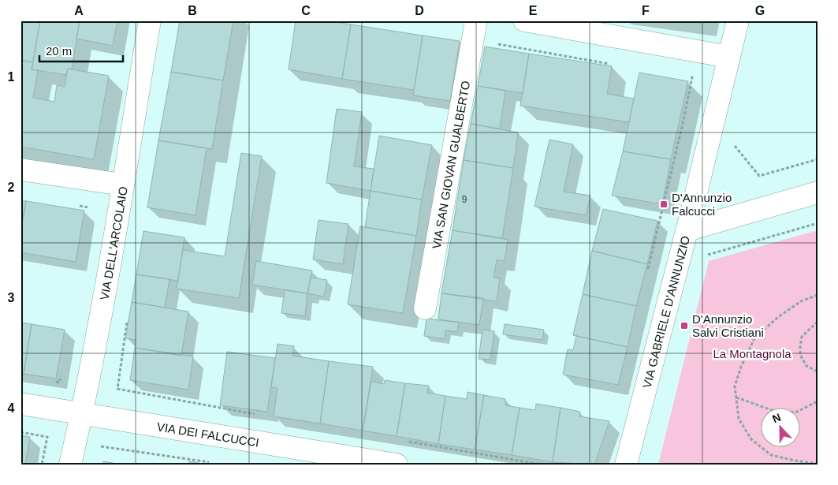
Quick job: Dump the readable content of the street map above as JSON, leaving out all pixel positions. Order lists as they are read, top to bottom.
{
  "streets": {
    "street": [
      "VIA SAN GIOVAN GUALBERTO",
      "VIA DELL'ARCOLAIO",
      "VIA GABRIELE D'ANNUNZIO",
      "VIA DEI FALCUCCI"
    ]
  },
  "crossings": [
    ["VIA DELL'ARCOLAIO", "VIA DEI FALCUCCI"]
  ],
  "parks": ["La Montagnola"],
  "places": {
    "transit": ["D'Annunzio Falcucci", "D'Annunzio Salvi Cristiani"]
  },
  "house_numbers": ["9"],
  "scale_bar": "20 m",
  "north": "top",
  "grid": {
    "columns": [
      "A",
      "B",
      "C",
      "D",
      "E",
      "F",
      "G"
    ],
    "rows": [
      "1",
      "2",
      "3",
      "4"
    ]
  }
}
